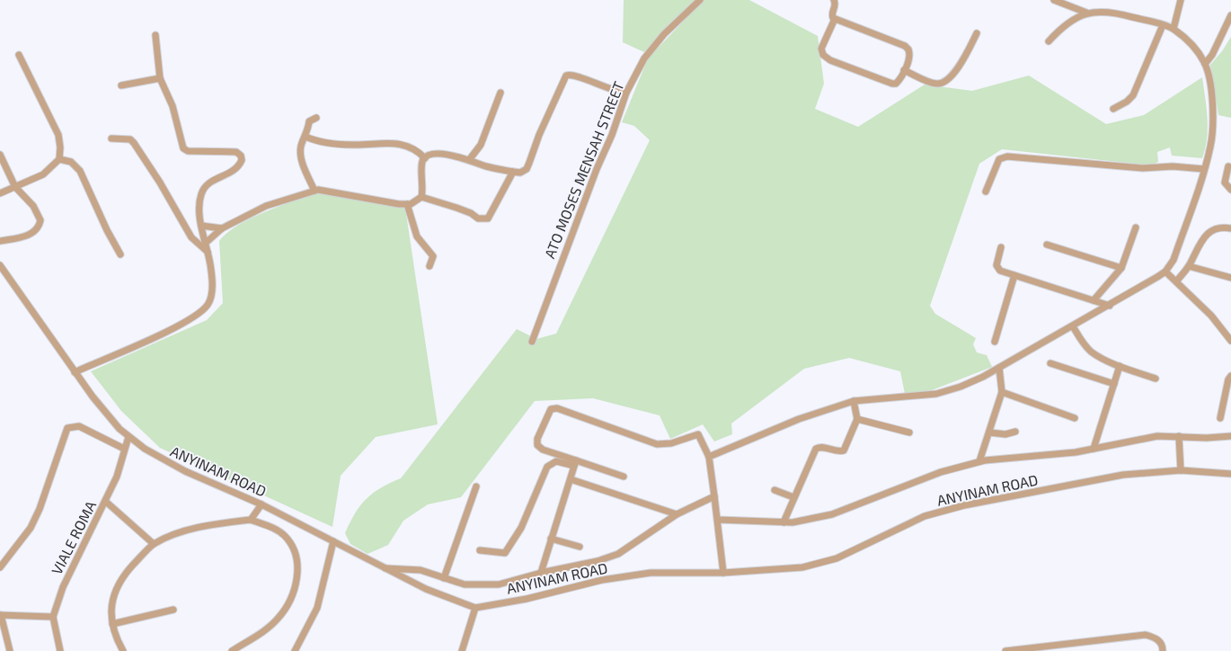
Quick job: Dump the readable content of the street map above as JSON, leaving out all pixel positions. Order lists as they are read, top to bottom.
{
  "streets": {
    "street": ["ATO MOSES MENSAH STREET", "ANYINAM ROAD", "VIALE ROMA"]
  },
  "crossings": [
    ["ANYINAM ROAD", "VIALE ROMA"]
  ]
}
